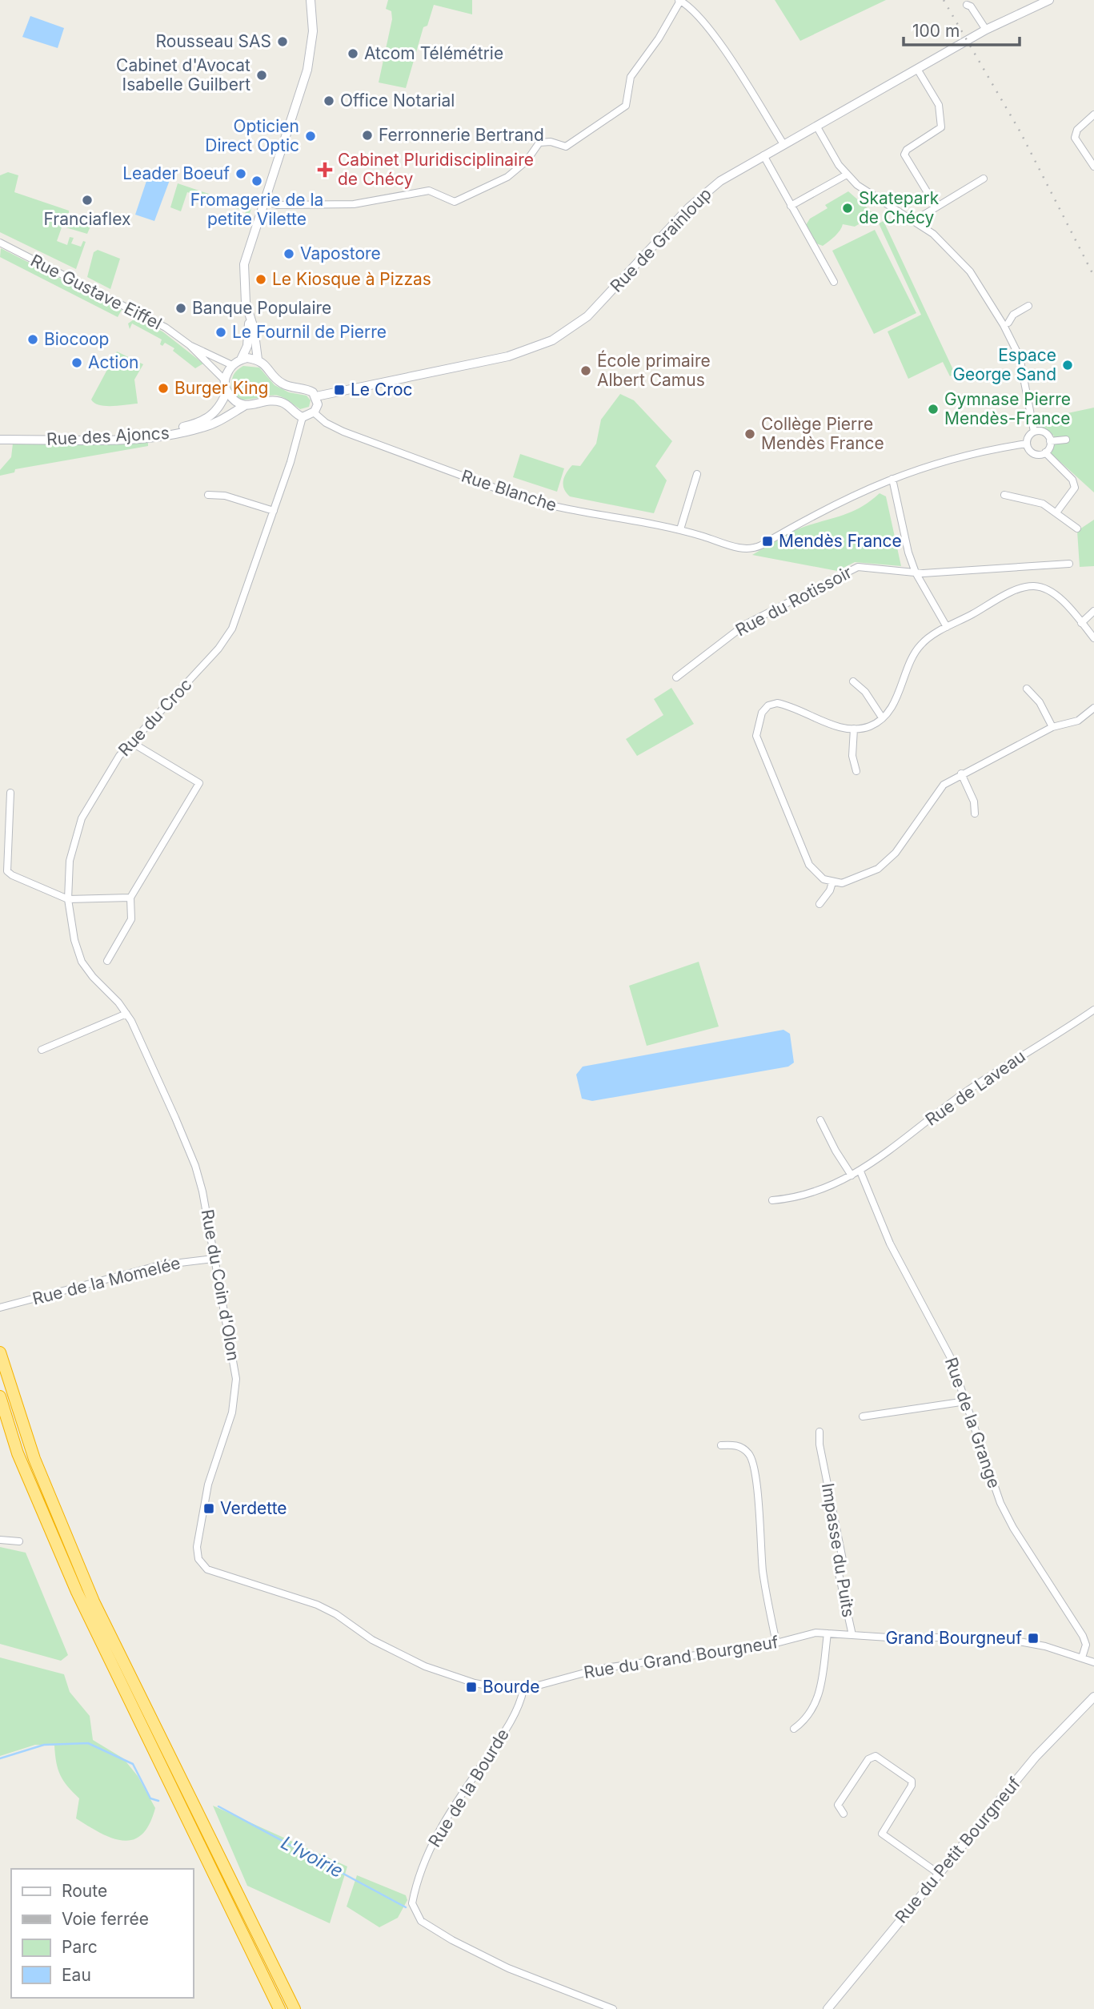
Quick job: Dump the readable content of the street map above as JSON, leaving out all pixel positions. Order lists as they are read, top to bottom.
{
  "streets": {
    "street": [
      "Rue de Grainloup",
      "Rue Gustave Eiffel",
      "Rue des Ajoncs",
      "Rue Blanche",
      "Rue du Rotissoir",
      "Rue du Croc",
      "Rue de Laveau",
      "Rue de la Momelée",
      "Rue du Coin d'Olon",
      "Rue de la Grange",
      "Impasse du Puits",
      "Rue du Grand Bourgneuf",
      "Rue de la Bourde",
      "Rue du Petit Bourgneuf"
    ]
  },
  "crossings": [
    ["Rue des Ajoncs", "Rue du Croc"],
    ["Rue du Croc", "Rue du Coin d'Olon"],
    ["Rue de Laveau", "Rue de la Grange"],
    ["Rue de la Momelée", "Rue du Coin d'Olon"],
    ["Rue du Coin d'Olon", "Rue du Grand Bourgneuf"],
    ["Rue de la Grange", "Rue du Grand Bourgneuf"],
    ["Impasse du Puits", "Rue du Grand Bourgneuf"],
    ["Rue du Grand Bourgneuf", "Rue de la Bourde"]
  ],
  "water": ["L'Ivoirie"],
  "places": {
    "other": [
      "Rousseau SAS",
      "Atcom Télémétrie",
      "Cabinet d'Avocat Isabelle Guilbert",
      "Office Notarial",
      "Ferronnerie Bertrand",
      "Opticien Direct Optic",
      "Leader Boeuf",
      "Fromagerie de la petite Vilette",
      "Franciaflex",
      "Skatepark de Chécy",
      "Vapostore",
      "Le Kiosque à Pizzas",
      "Banque Populaire",
      "Le Fournil de Pierre",
      "Biocoop",
      "Action",
      "Espace George Sand",
      "École primaire Albert Camus",
      "Burger King",
      "Gymnase Pierre Mendès-France",
      "Collège Pierre Mendès France"
    ],
    "health": ["Cabinet Pluridisciplinaire de Chécy"],
    "transit": [
      "Le Croc",
      "Mendès France",
      "Verdette",
      "Grand Bourgneuf",
      "Bourde"
    ]
  },
  "legend": [
    "Route",
    "Voie ferrée",
    "Parc",
    "Eau"
  ],
  "scale_bar": "100 m"
}
